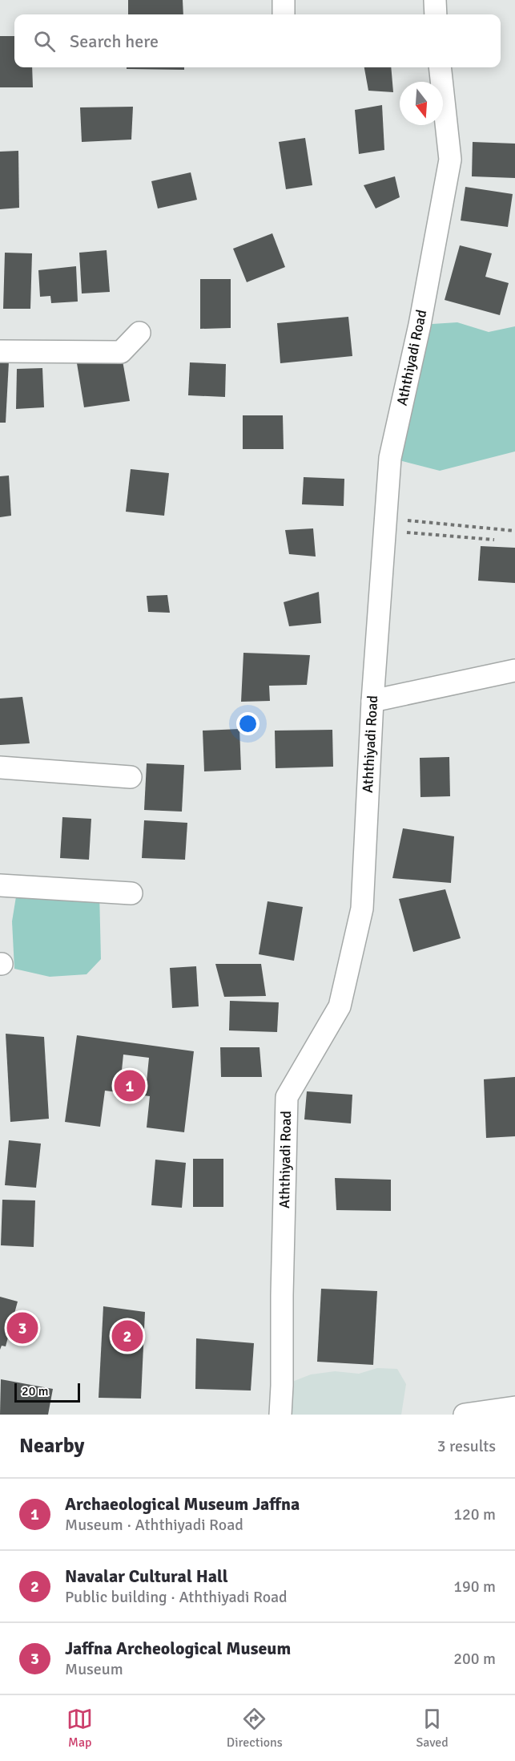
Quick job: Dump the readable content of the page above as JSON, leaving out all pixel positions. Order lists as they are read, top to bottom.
{
  "streets": {
    "street": ["Aththiyadi Road"]
  },
  "scale_bar": "20 m",
  "north": "bottom",
  "page": {
    "search": "Search here",
    "pins": ["1", "3", "2"],
    "scale": "20 m",
    "heading": ["Nearby", "3 results"],
    "list": [
      {
        "mark": "1",
        "name": "Archaeological Museum Jaffna",
        "note": "Museum · Aththiyadi Road",
        "value": "120 m"
      },
      {
        "mark": "2",
        "name": "Navalar Cultural Hall",
        "note": "Public building · Aththiyadi Road",
        "value": "190 m"
      },
      {
        "mark": "3",
        "name": "Jaffna Archeological Museum",
        "note": "Museum",
        "value": "200 m"
      }
    ],
    "nav": ["Map", "Directions", "Saved"]
  }
}
